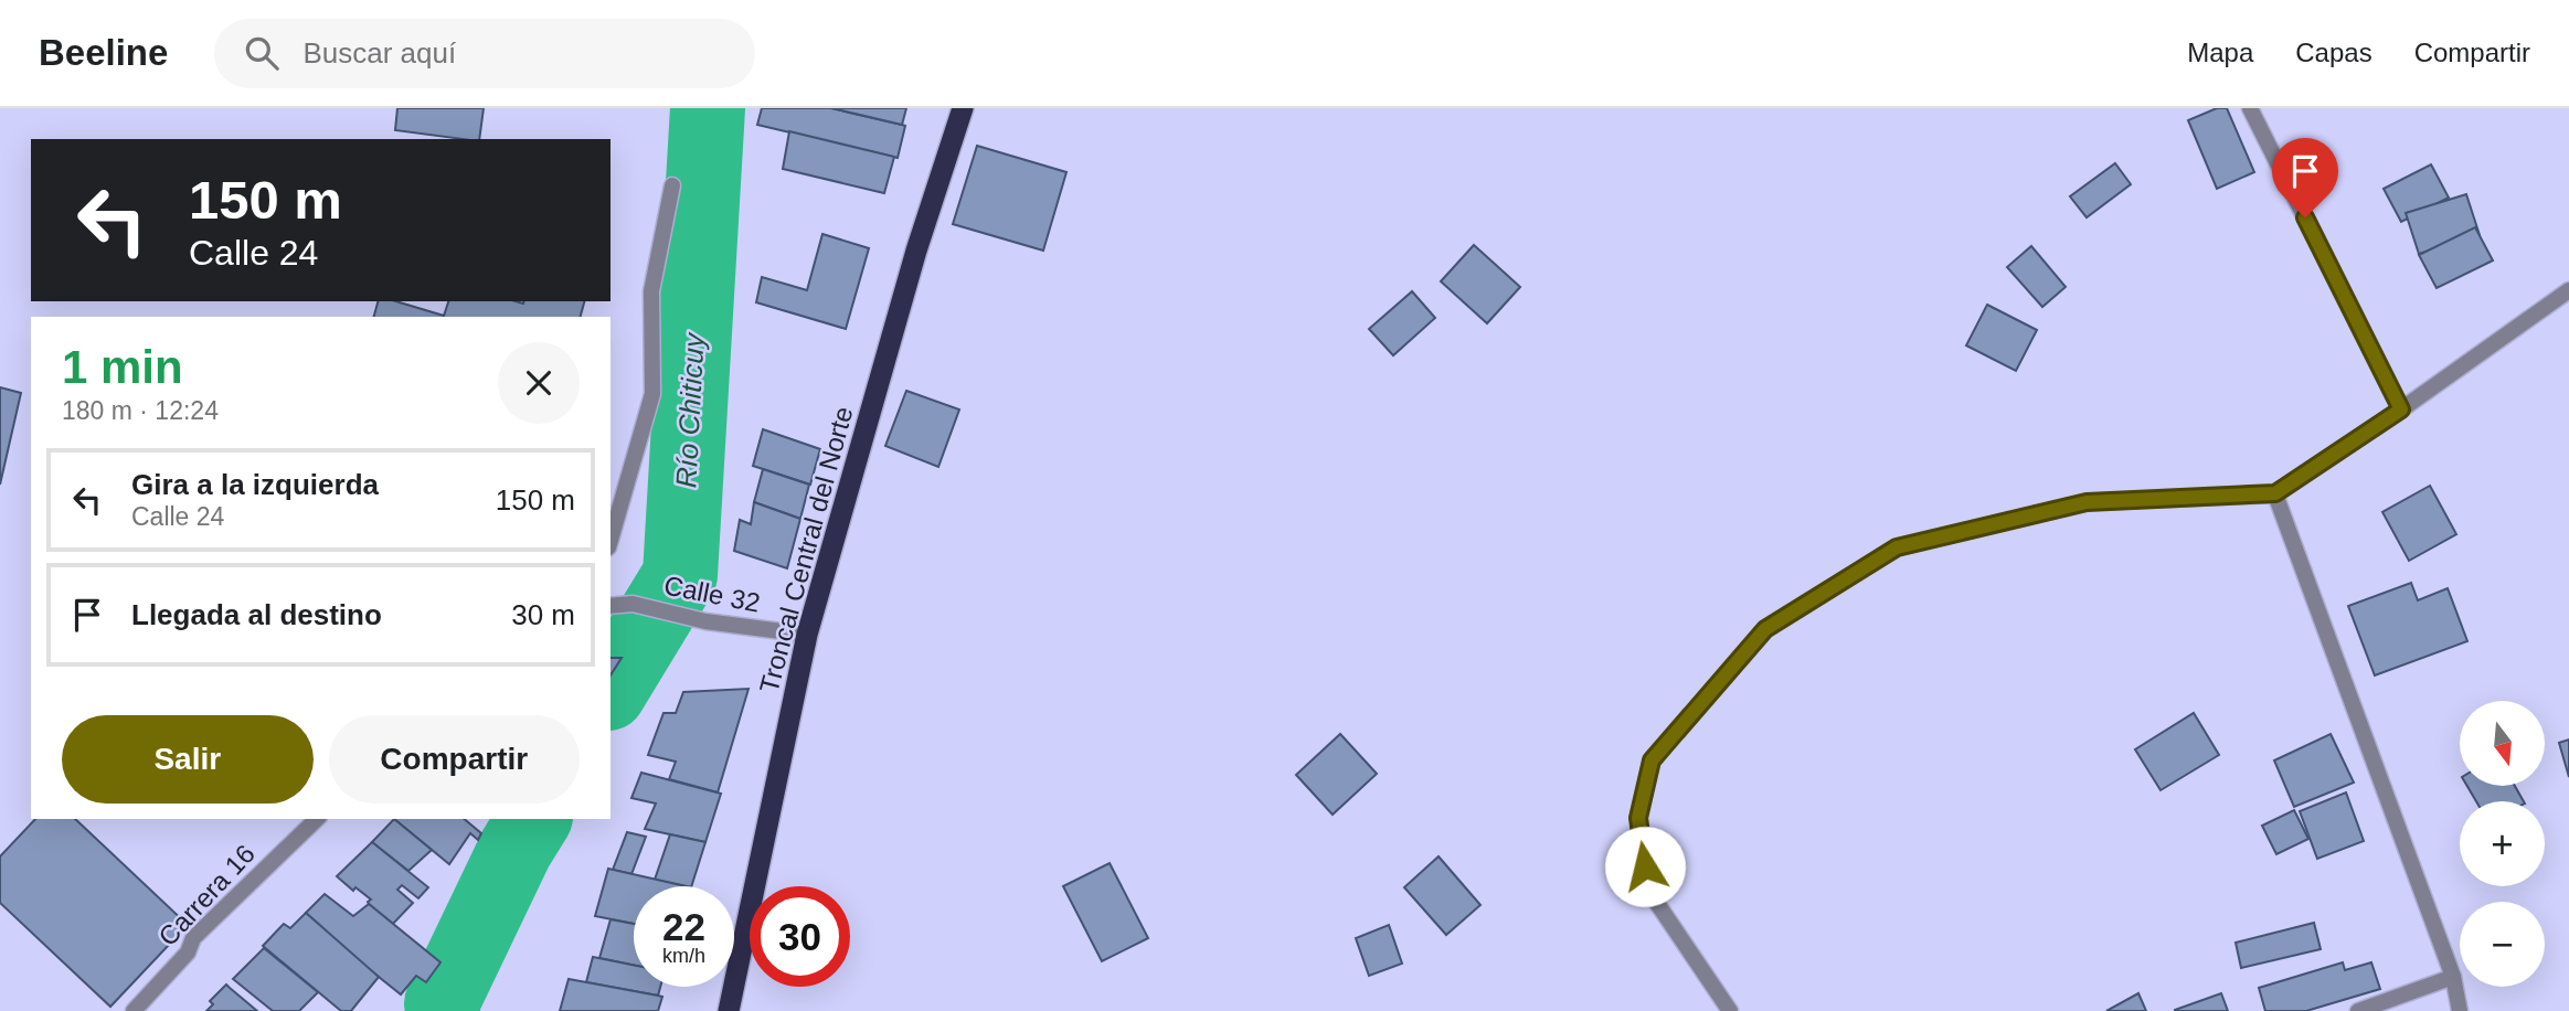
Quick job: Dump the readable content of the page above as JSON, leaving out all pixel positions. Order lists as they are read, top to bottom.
{
  "streets": {
    "highway": ["Troncal Central del Norte"],
    "street": ["Calle 32", "Carrera 16"]
  },
  "crossings": [
    ["Troncal Central del Norte", "Calle 32"]
  ],
  "water": ["Río Chiticuy"],
  "north": "bottom",
  "page": {
    "header": "Beeline",
    "search": "Buscar aquí",
    "nav": ["Mapa", "Capas", "Compartir"],
    "turn": ["150 m", "Calle 24"],
    "heading": ["1 min", "180 m · 12:24"],
    "list": [
      {
        "name": "Gira a la izquierda",
        "note": "Calle 24",
        "value": "150 m"
      },
      {
        "name": "Llegada al destino",
        "value": "30 m"
      }
    ],
    "buttons": ["Salir", "Compartir"],
    "map_buttons": ["+", "−"],
    "speed": "22 km/h",
    "limit": "30"
  }
}
